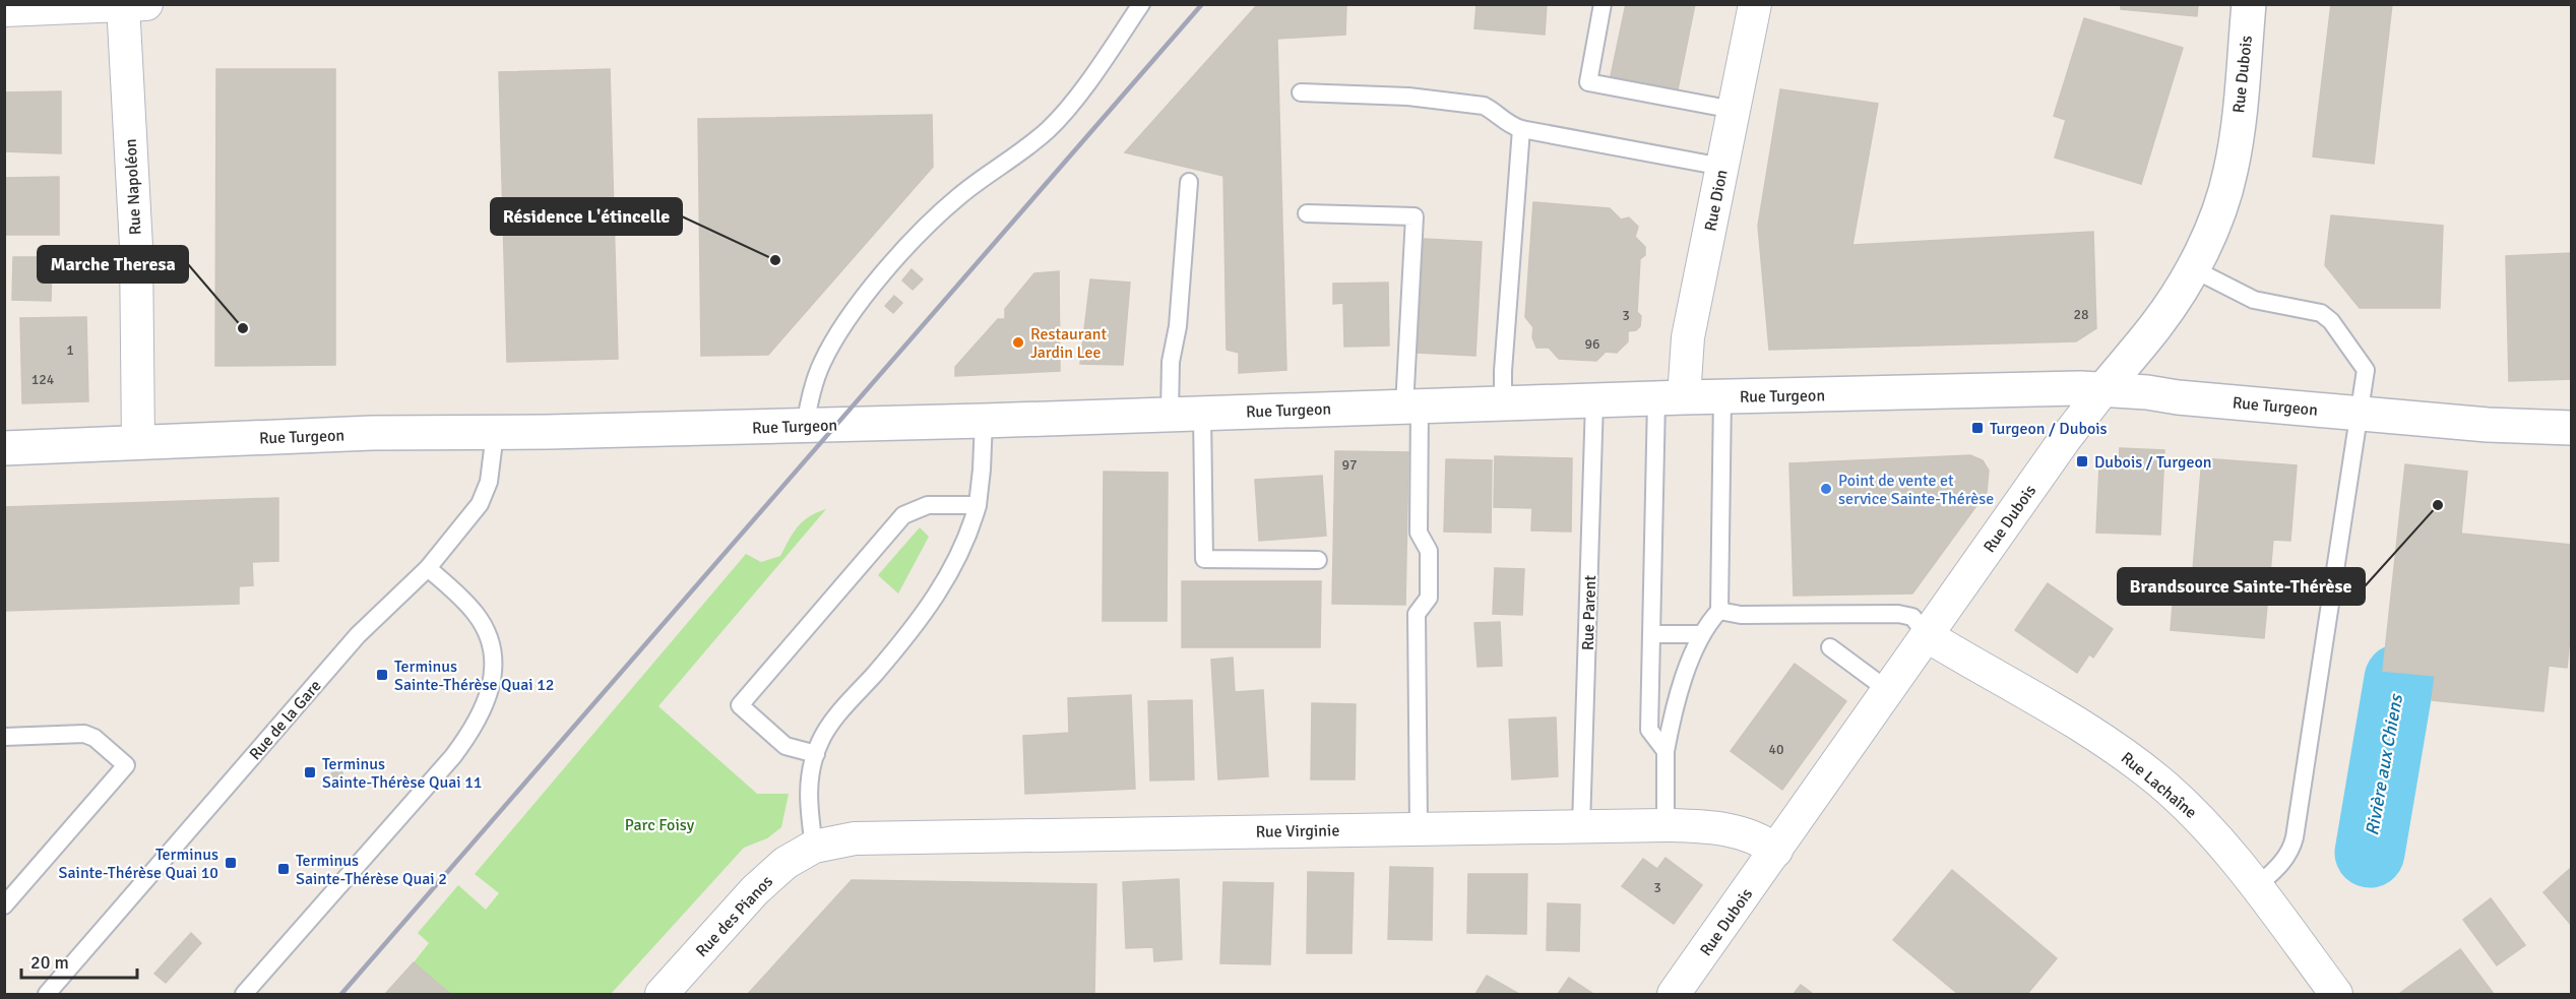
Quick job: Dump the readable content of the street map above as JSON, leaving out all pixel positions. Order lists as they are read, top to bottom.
{
  "streets": {
    "street": [
      "Rue Dubois",
      "Rue Napoléon",
      "Rue Dion",
      "Rue Turgeon",
      "Rue Lachaîne",
      "Rue Virginie",
      "Rue des Pianos"
    ],
    "lane": ["Rue Parent", "Rue de la Gare"]
  },
  "crossings": [
    ["Rue Dubois", "Rue Turgeon"],
    ["Rue Dubois", "Rue Lachaîne"],
    ["Rue Dubois", "Rue Virginie"],
    ["Rue Napoléon", "Rue Turgeon"],
    ["Rue Dion", "Rue Turgeon"],
    ["Rue Turgeon", "Rue Parent"],
    ["Rue Turgeon", "Rue de la Gare"],
    ["Rue Parent", "Rue Virginie"],
    ["Rue Virginie", "Rue des Pianos"]
  ],
  "water": ["Rivière aux Chiens"],
  "parks": ["Parc Foisy"],
  "places": {
    "other": [
      "Résidence L'étincelle",
      "Marche Theresa",
      "Restaurant Jardin Lee",
      "Point de vente et service Sainte-Thérèse",
      "Brandsource Sainte-Thérèse"
    ],
    "transit": [
      "Turgeon / Dubois",
      "Dubois / Turgeon",
      "Terminus Sainte-Thérèse Quai 12",
      "Terminus Sainte-Thérèse Quai 11",
      "Terminus Sainte-Thérèse Quai 10",
      "Terminus Sainte-Thérèse Quai 2"
    ]
  },
  "house_numbers": [
    "28",
    "3",
    "96",
    "1",
    "124",
    "97",
    "40",
    "3"
  ],
  "scale_bar": "20 m"
}
